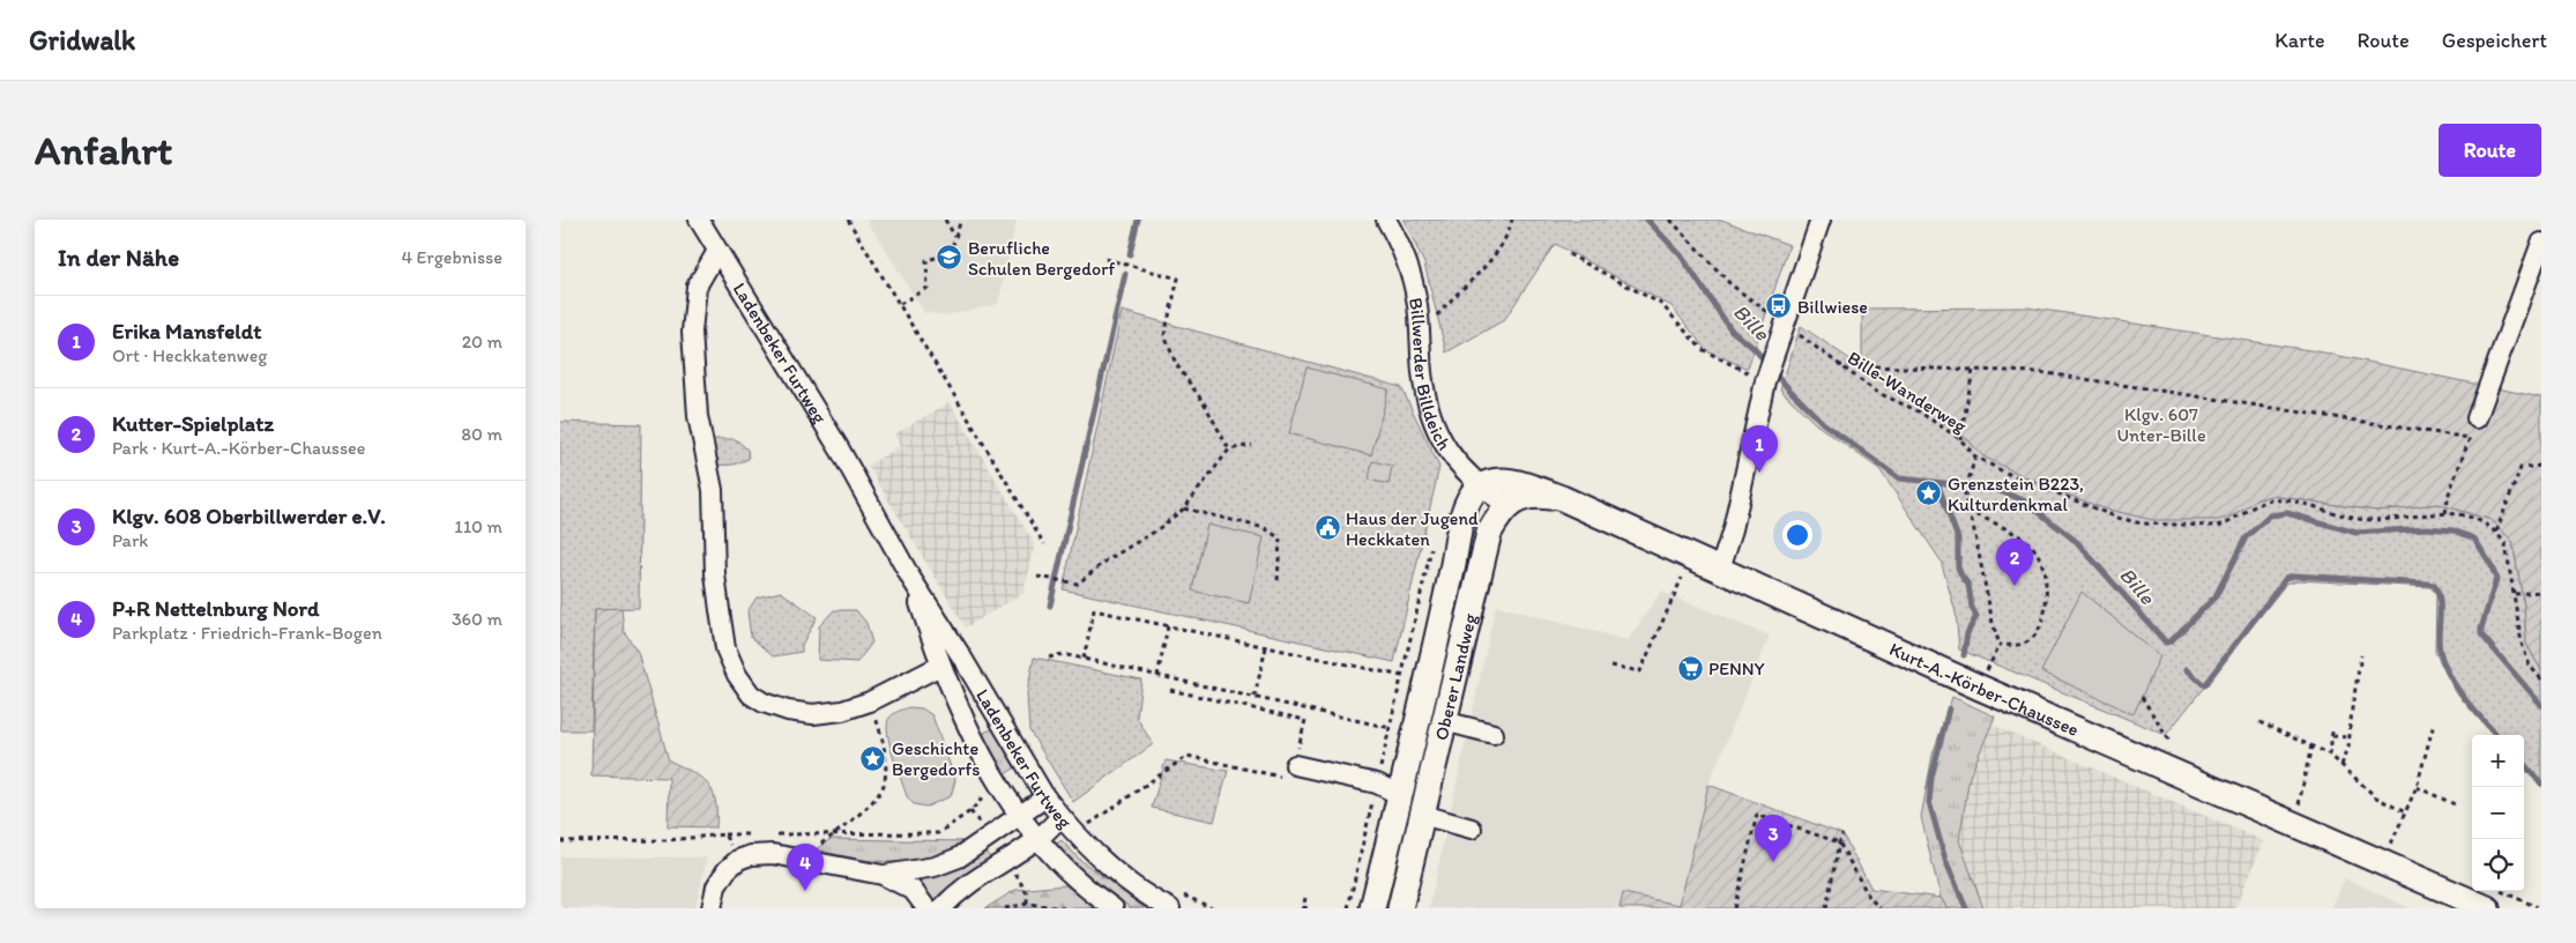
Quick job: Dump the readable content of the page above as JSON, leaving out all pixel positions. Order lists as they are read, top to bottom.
{
  "streets": {
    "main road": ["Oberer Landweg", "Kurt-A.-Körber-Chaussee"],
    "street": ["Ladenbeker Furtweg", "Billwerder Billdeich"],
    "path": ["Bille-Wanderweg"]
  },
  "crossings": [
    ["Billwerder Billdeich", "Oberer Landweg"],
    ["Billwerder Billdeich", "Kurt-A.-Körber-Chaussee"],
    ["Oberer Landweg", "Kurt-A.-Körber-Chaussee"]
  ],
  "water": ["Bille"],
  "parks": ["Klgv. 607 Unter-Bille"],
  "places": {
    "school or university": ["Berufliche Schulen Bergedorf"],
    "bus stop": ["Billwiese"],
    "place": ["Grenzstein B223, Kulturdenkmal", "Geschichte Bergedorfs"],
    "public building": ["Haus der Jugend Heckkaten"],
    "supermarket": ["PENNY"]
  },
  "page": {
    "header": "Gridwalk",
    "nav": ["Karte", "Route", "Gespeichert"],
    "buttons": "Route",
    "title": "Anfahrt",
    "heading": ["In der Nähe", "4 Ergebnisse"],
    "list": [
      {
        "mark": "1",
        "name": "Erika Mansfeldt",
        "note": "Ort · Heckkatenweg",
        "value": "20 m"
      },
      {
        "mark": "2",
        "name": "Kutter-Spielplatz",
        "note": "Park · Kurt-A.-Körber-Chaussee",
        "value": "80 m"
      },
      {
        "mark": "3",
        "name": "Klgv. 608 Oberbillwerder e.V.",
        "note": "Park",
        "value": "110 m"
      },
      {
        "mark": "4",
        "name": "P+R Nettelnburg Nord",
        "note": "Parkplatz · Friedrich-Frank-Bogen",
        "value": "360 m"
      }
    ],
    "pins": [
      "1",
      "2",
      "3",
      "4"
    ],
    "map_buttons": ["+", "−"]
  }
}
